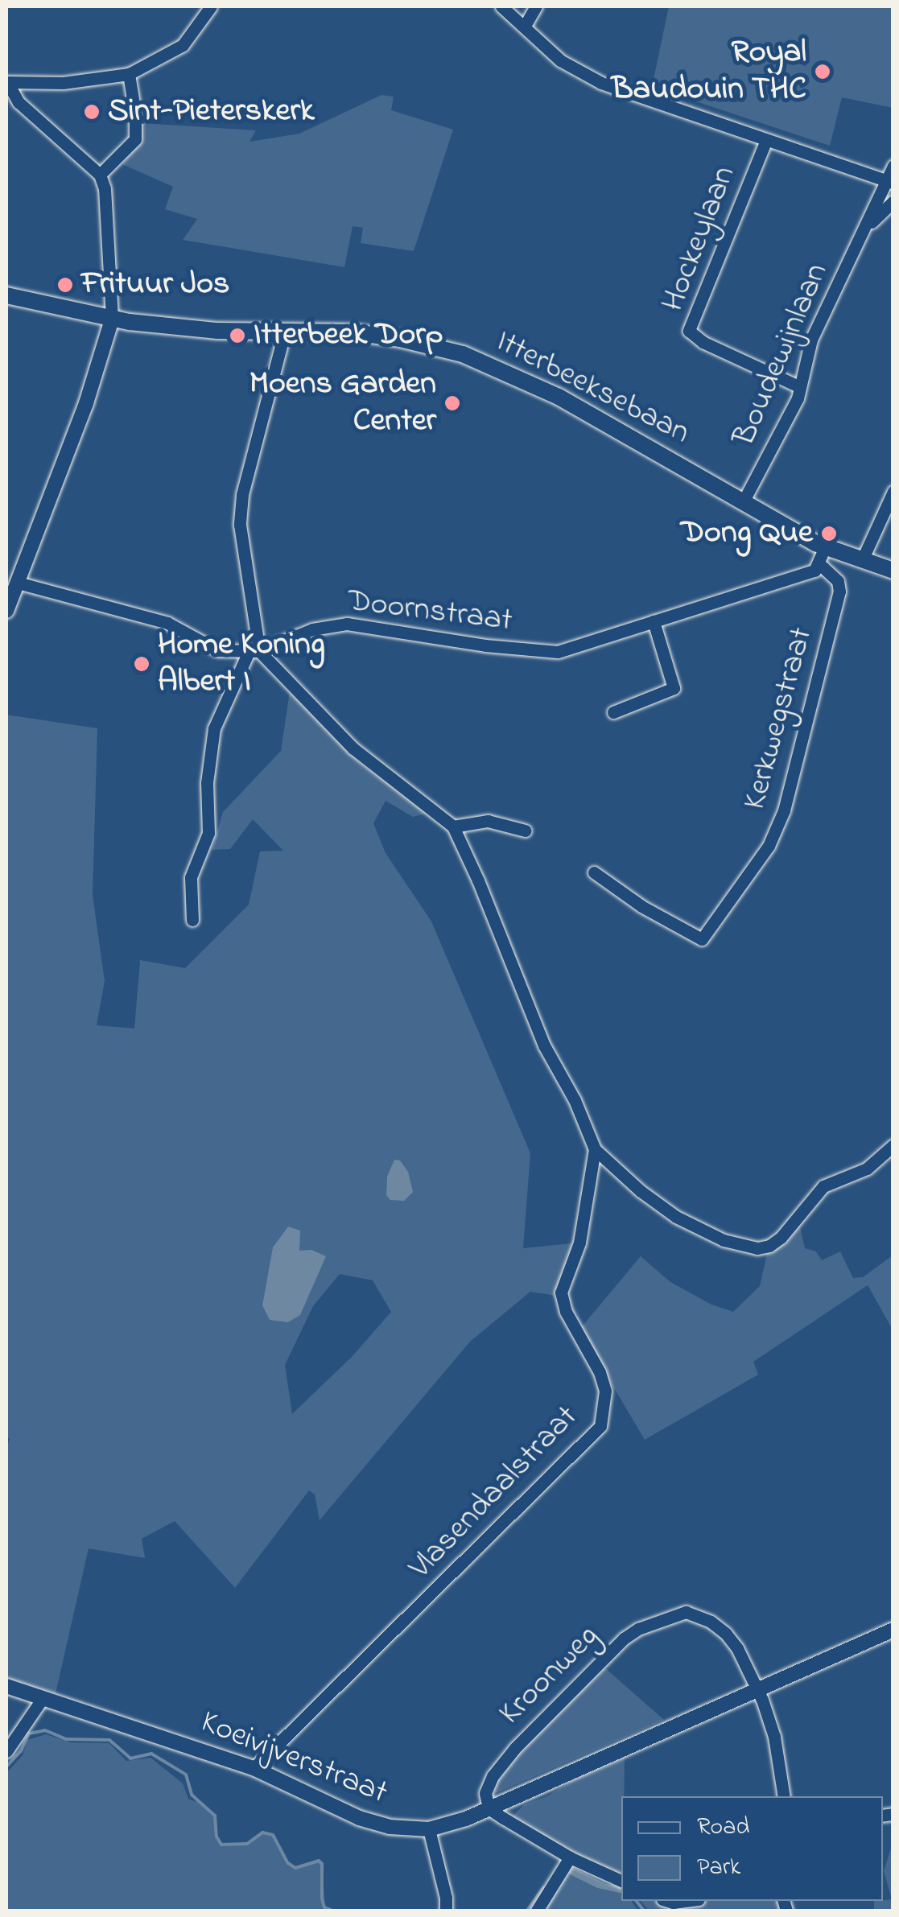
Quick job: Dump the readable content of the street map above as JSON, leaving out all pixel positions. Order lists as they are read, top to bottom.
{
  "streets": {
    "main road": ["Itterbeeksebaan"],
    "street": [
      "Hockeylaan",
      "Boudewijnlaan",
      "Doornstraat",
      "Kerkwegstraat",
      "Vlasendaalstraat",
      "Kroonweg",
      "Koeivijverstraat"
    ]
  },
  "crossings": [
    ["Hockeylaan", "Boudewijnlaan"],
    ["Boudewijnlaan", "Itterbeeksebaan"],
    ["Itterbeeksebaan", "Doornstraat"],
    ["Itterbeeksebaan", "Kerkwegstraat"],
    ["Doornstraat", "Kerkwegstraat"],
    ["Vlasendaalstraat", "Koeivijverstraat"],
    ["Kroonweg", "Koeivijverstraat"]
  ],
  "places": [
    "Royal Baudouin THC",
    "Sint-Pieterskerk",
    "Frituur Jos",
    "Itterbeek Dorp",
    "Moens Garden Center",
    "Dong Que",
    "Home Koning Albert I"
  ],
  "legend": ["Road", "Park"]
}
